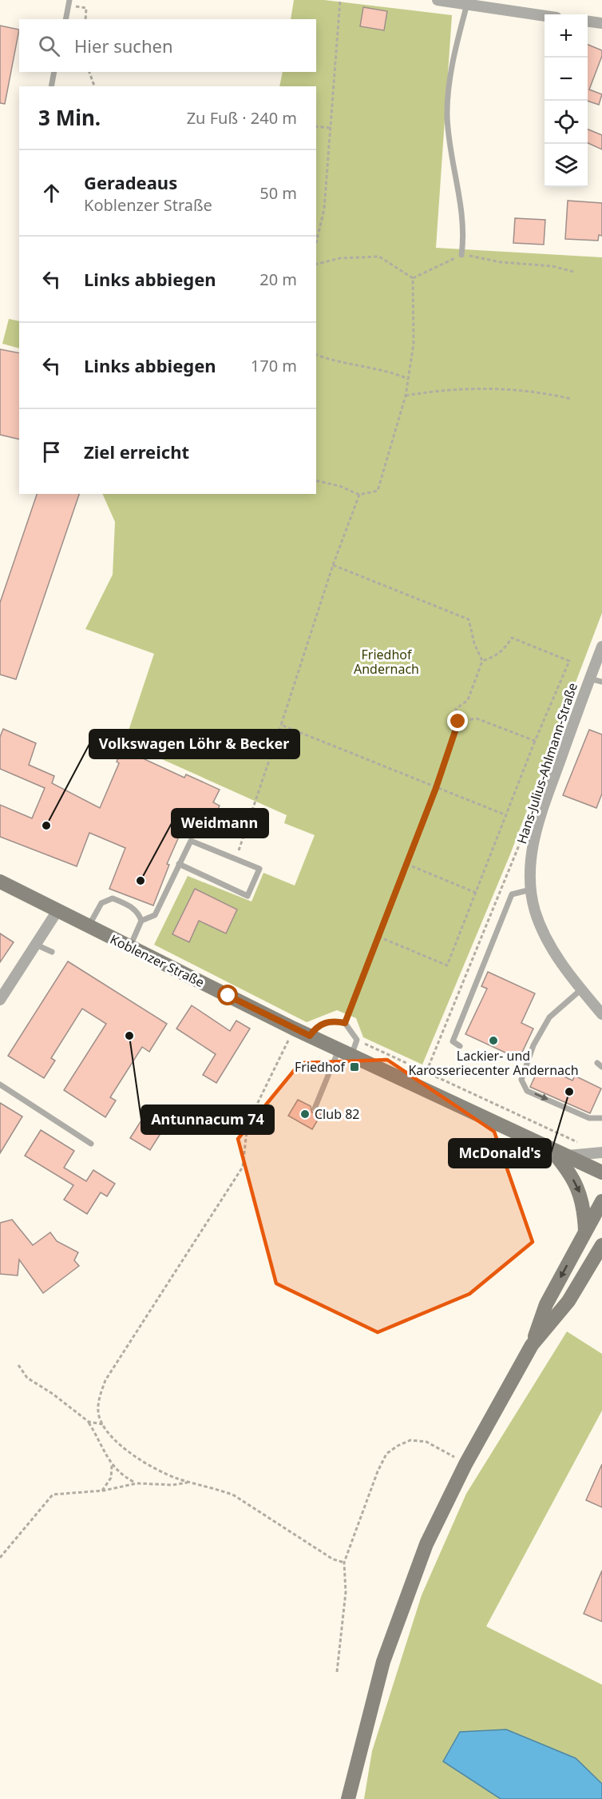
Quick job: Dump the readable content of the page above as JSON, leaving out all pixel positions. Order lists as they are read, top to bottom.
{
  "streets": {
    "street": ["Hans-Julius-Ahlmann-Straße", "Koblenzer Straße"]
  },
  "parks": ["Friedhof Andernach"],
  "places": {
    "other": [
      "Volkswagen Löhr & Becker",
      "Weidmann",
      "Antunnacum 74",
      "Lackier- und Karosseriecenter Andernach",
      "McDonald's",
      "Club 82"
    ],
    "transit": ["Friedhof"]
  },
  "page": {
    "map_buttons": ["+", "−"],
    "search": "Hier suchen",
    "heading": ["3 Min.", "Zu Fuß · 240 m"],
    "list": [
      ["Geradeaus", "Koblenzer Straße", "50 m"],
      ["Links abbiegen", "20 m"],
      ["Links abbiegen", "170 m"],
      "Ziel erreicht"
    ]
  }
}
